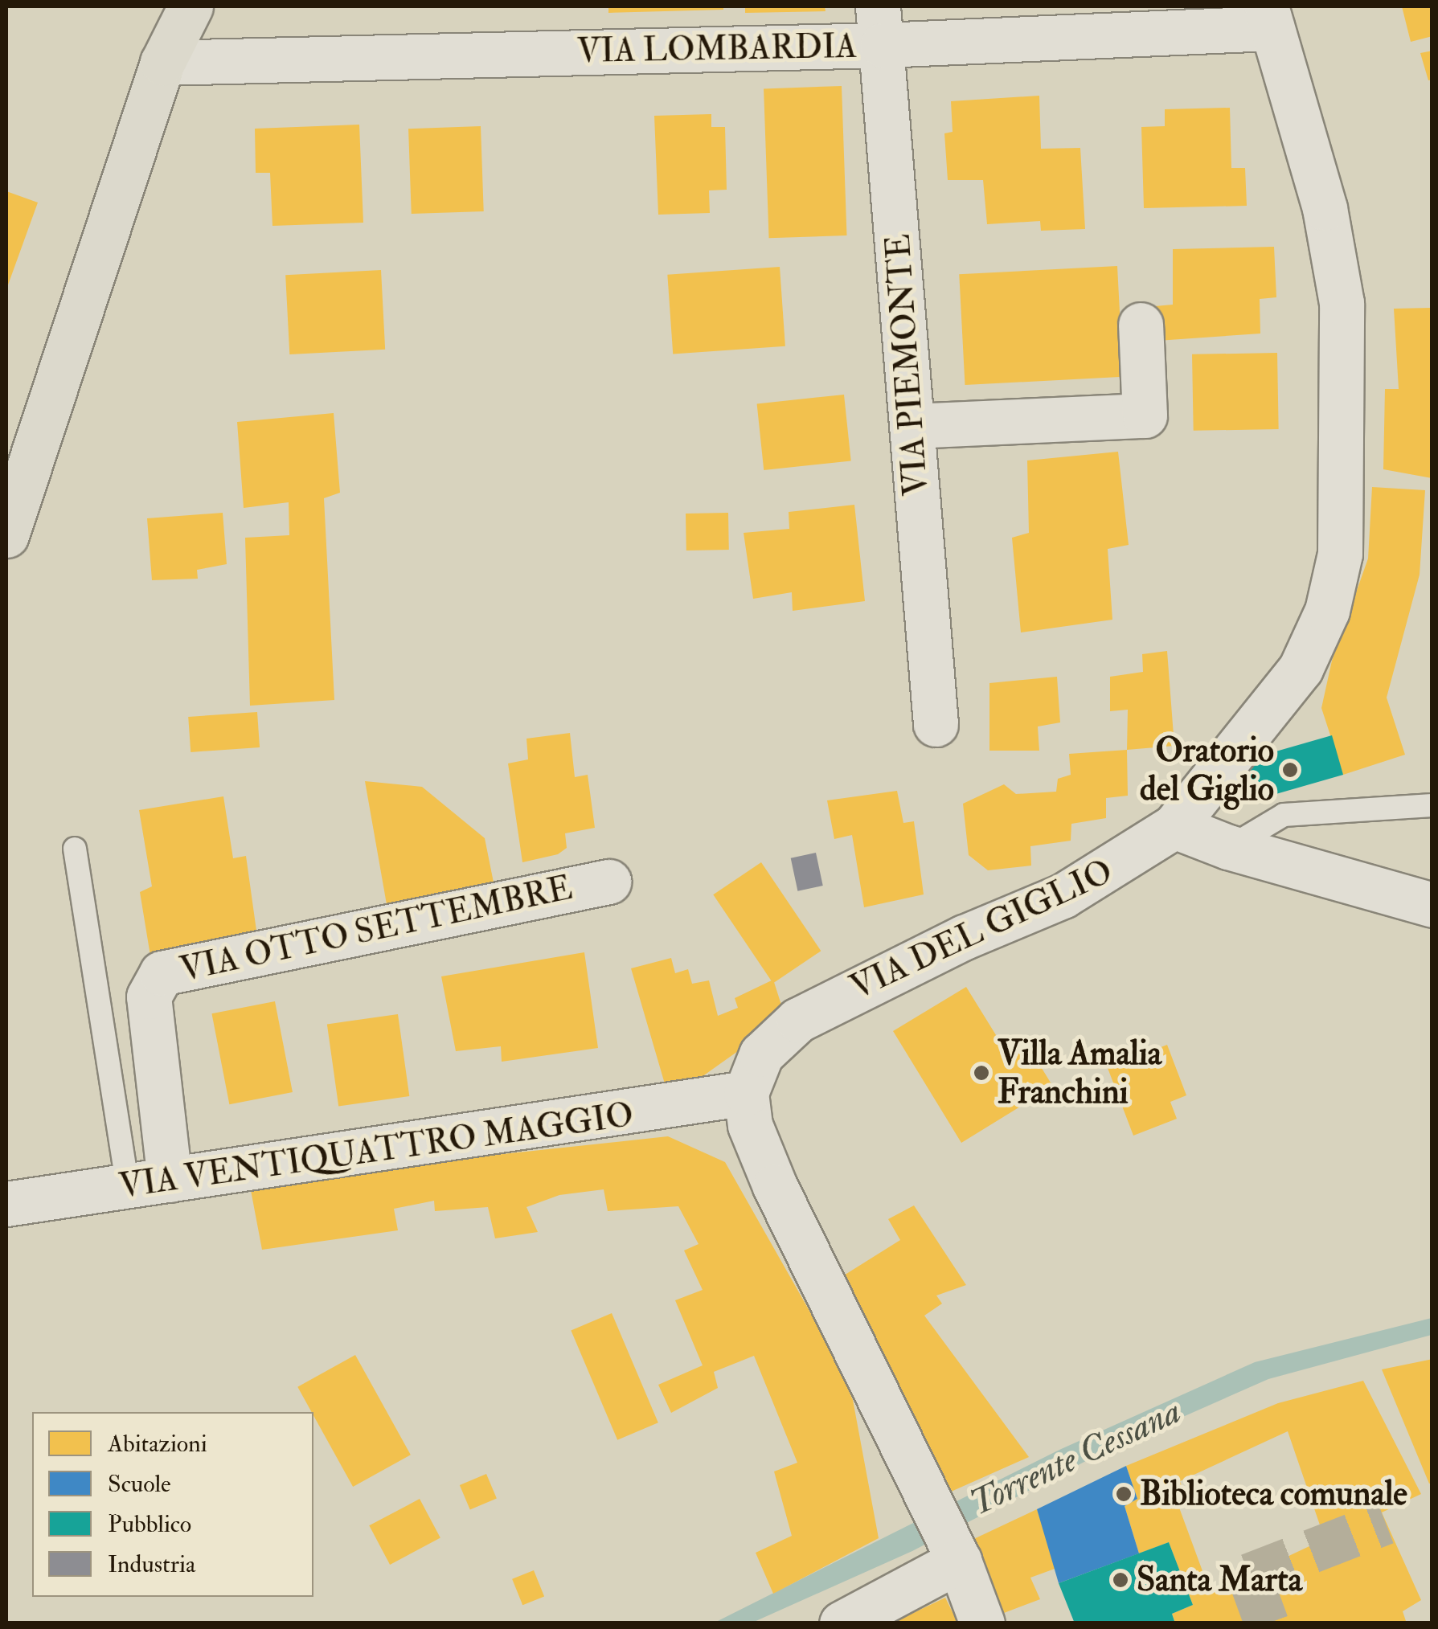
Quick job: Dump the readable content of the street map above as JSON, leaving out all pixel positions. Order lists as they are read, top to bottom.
{
  "streets": {
    "street": [
      "VIA LOMBARDIA",
      "VIA PIEMONTE",
      "VIA OTTO SETTEMBRE",
      "VIA DEL GIGLIO",
      "VIA VENTIQUATTRO MAGGIO"
    ]
  },
  "crossings": [
    ["VIA LOMBARDIA", "VIA PIEMONTE"],
    ["VIA LOMBARDIA", "VIA DEL GIGLIO"],
    ["VIA OTTO SETTEMBRE", "VIA VENTIQUATTRO MAGGIO"],
    ["VIA DEL GIGLIO", "VIA VENTIQUATTRO MAGGIO"]
  ],
  "water": ["Torrente Cessana"],
  "places": [
    "Oratorio del Giglio",
    "Villa Amalia Franchini",
    "Biblioteca comunale",
    "Santa Marta"
  ],
  "legend": [
    "Abitazioni",
    "Scuole",
    "Pubblico",
    "Industria"
  ]
}
